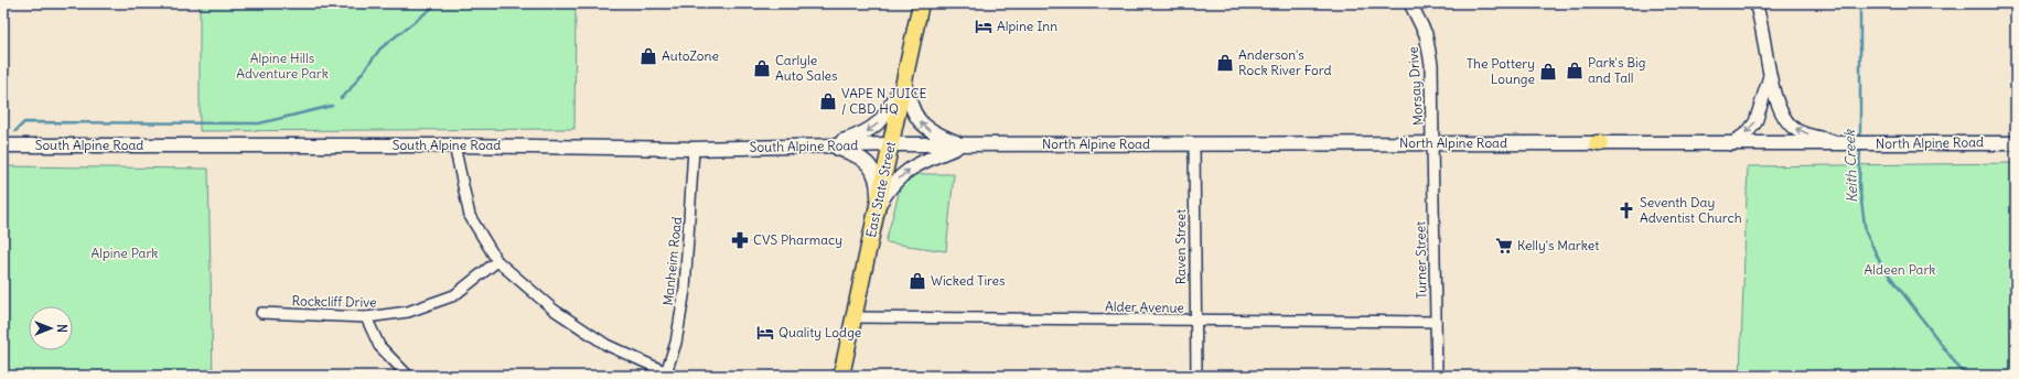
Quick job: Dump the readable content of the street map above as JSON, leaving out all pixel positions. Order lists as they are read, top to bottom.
{
  "streets": {
    "main road": ["North Alpine Road", "South Alpine Road", "East State Street"],
    "street": [
      "Morsay Drive",
      "Raven Street",
      "Turner Street",
      "Manheim Road",
      "Rockcliff Drive",
      "Alder Avenue"
    ]
  },
  "crossings": [
    ["Morsay Drive", "North Alpine Road"],
    ["Morsay Drive", "Turner Street"],
    ["North Alpine Road", "South Alpine Road"],
    ["North Alpine Road", "East State Street"],
    ["North Alpine Road", "Raven Street"],
    ["North Alpine Road", "Turner Street"],
    ["South Alpine Road", "East State Street"],
    ["South Alpine Road", "Manheim Road"],
    ["East State Street", "Alder Avenue"],
    ["Raven Street", "Alder Avenue"],
    ["Turner Street", "Alder Avenue"]
  ],
  "water": ["Keith Creek"],
  "parks": ["Alpine Hills Adventure Park", "Alpine Park", "Aldeen Park"],
  "places": {
    "hotel": ["Alpine Inn", "Quality Lodge"],
    "shop": [
      "AutoZone",
      "Anderson's Rock River Ford",
      "Carlyle Auto Sales",
      "Park's Big and Tall",
      "The Pottery Lounge",
      "VAPE N JUICE / CBD HQ",
      "Wicked Tires"
    ],
    "church": ["Seventh Day Adventist Church"],
    "pharmacy": ["CVS Pharmacy"],
    "supermarket": ["Kelly's Market"]
  },
  "north": "right"
}
